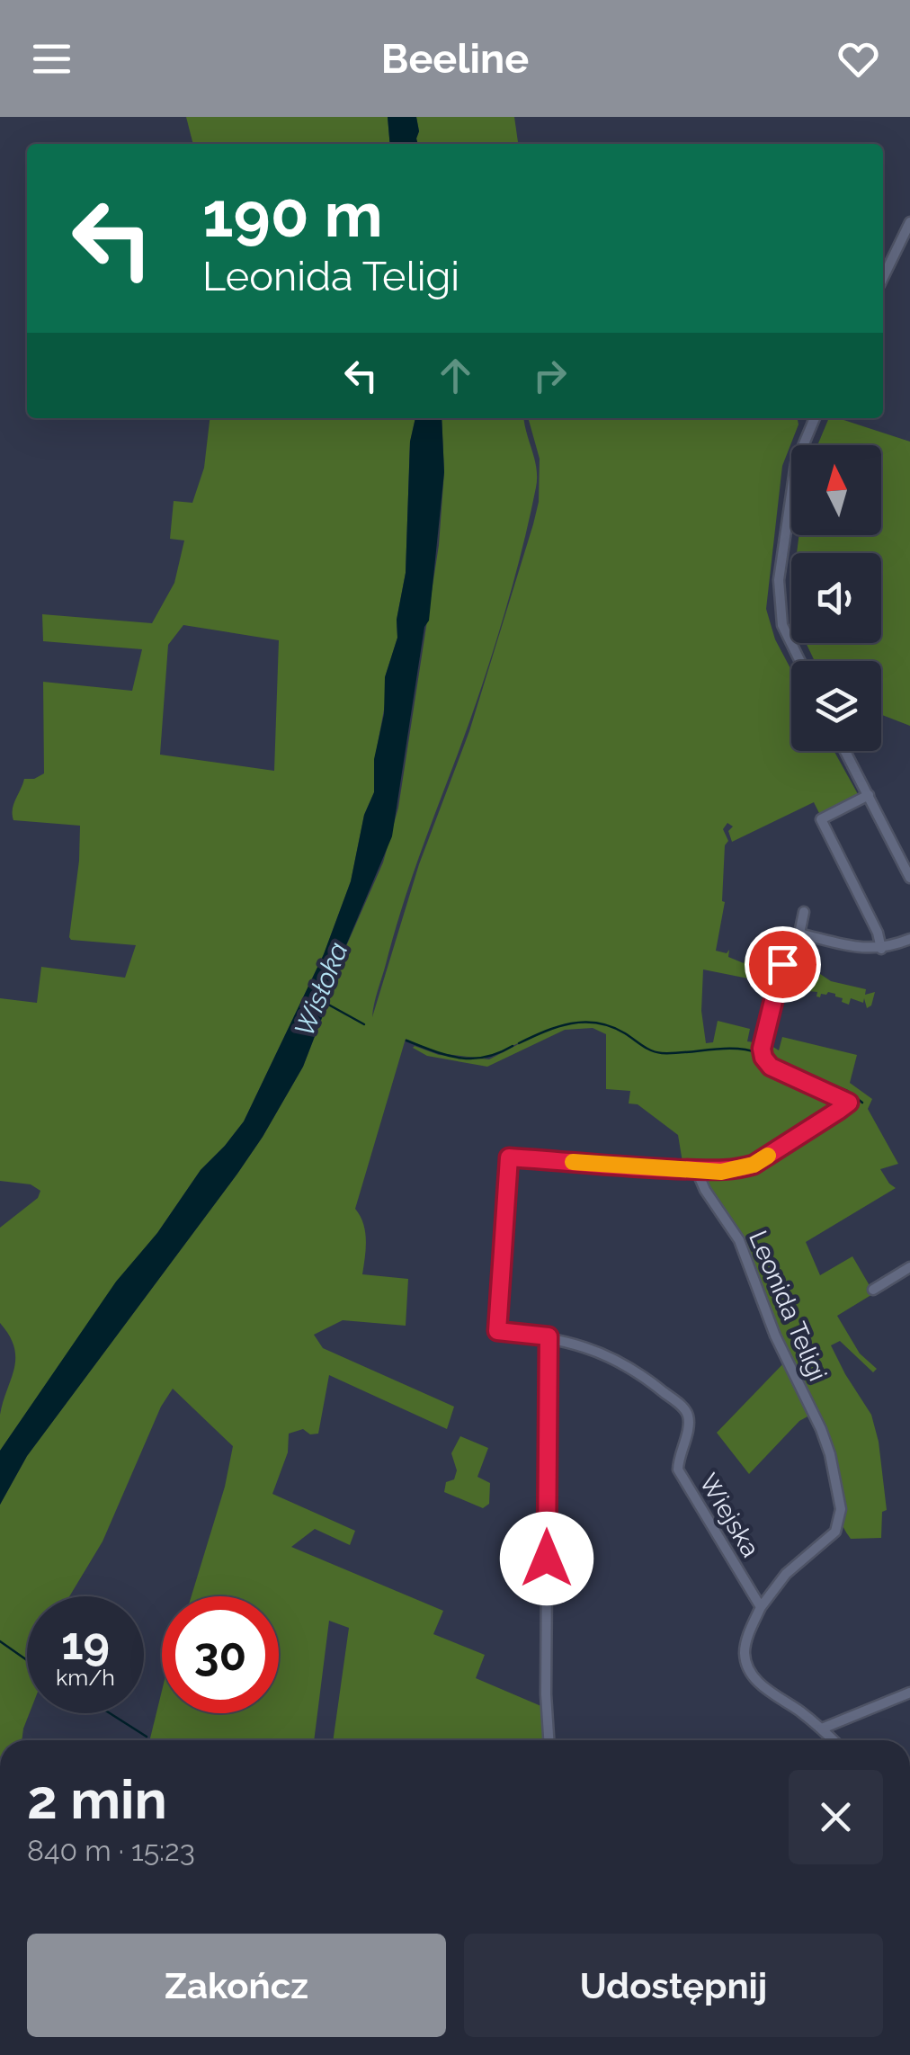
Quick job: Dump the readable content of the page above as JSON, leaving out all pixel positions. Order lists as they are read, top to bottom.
{
  "streets": {
    "street": ["Leonida Teligi", "Wiejska"]
  },
  "crossings": [
    ["Leonida Teligi", "Wiejska"]
  ],
  "water": ["Wisłoka"],
  "north": "top",
  "page": {
    "header": "Beeline",
    "turn": ["190 m", "Leonida Teligi"],
    "speed": "19 km/h",
    "limit": "30",
    "heading": ["2 min", "840 m · 15:23"],
    "buttons": ["Zakończ", "Udostępnij"]
  }
}
